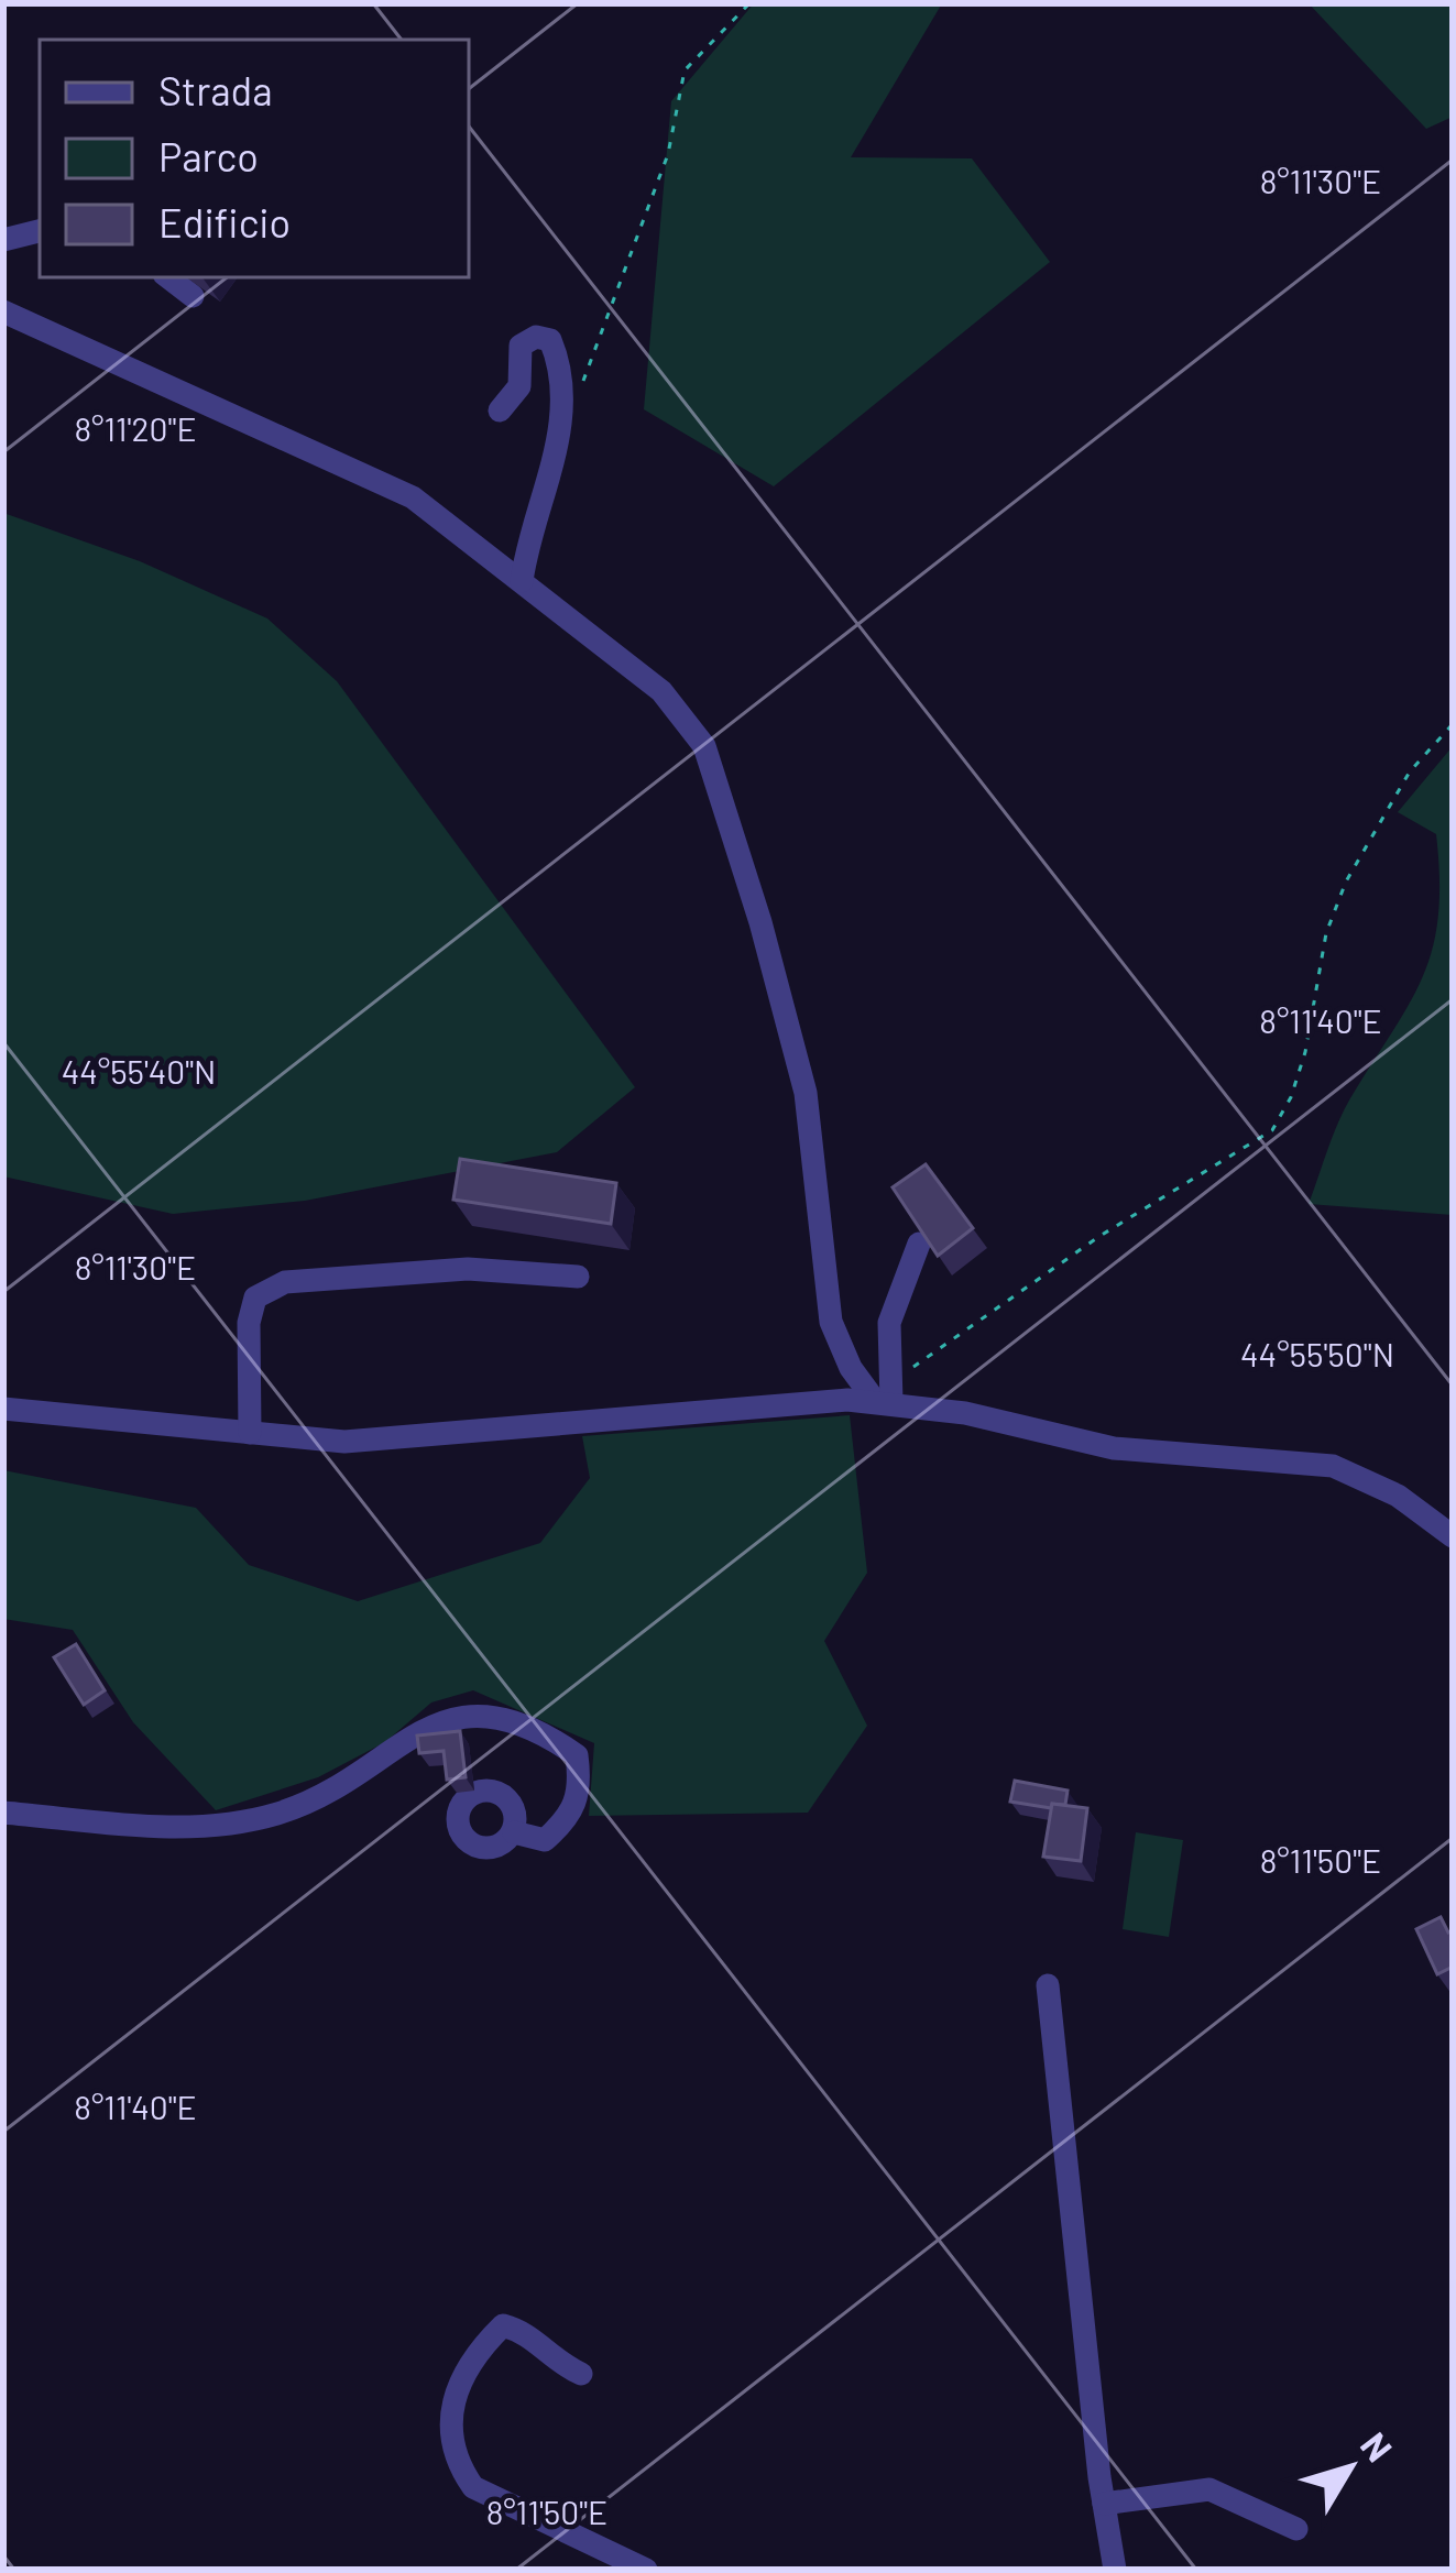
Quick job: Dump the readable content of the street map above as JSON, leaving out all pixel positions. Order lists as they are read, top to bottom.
{
  "legend": ["Strada", "Parco", "Edificio"],
  "north": "top right",
  "coordinates": [
    "8°11'30\"E",
    "8°11'20\"E",
    "8°11'40\"E",
    "44°55'40\"N",
    "44°55'50\"N",
    "8°11'50\"E"
  ]
}
